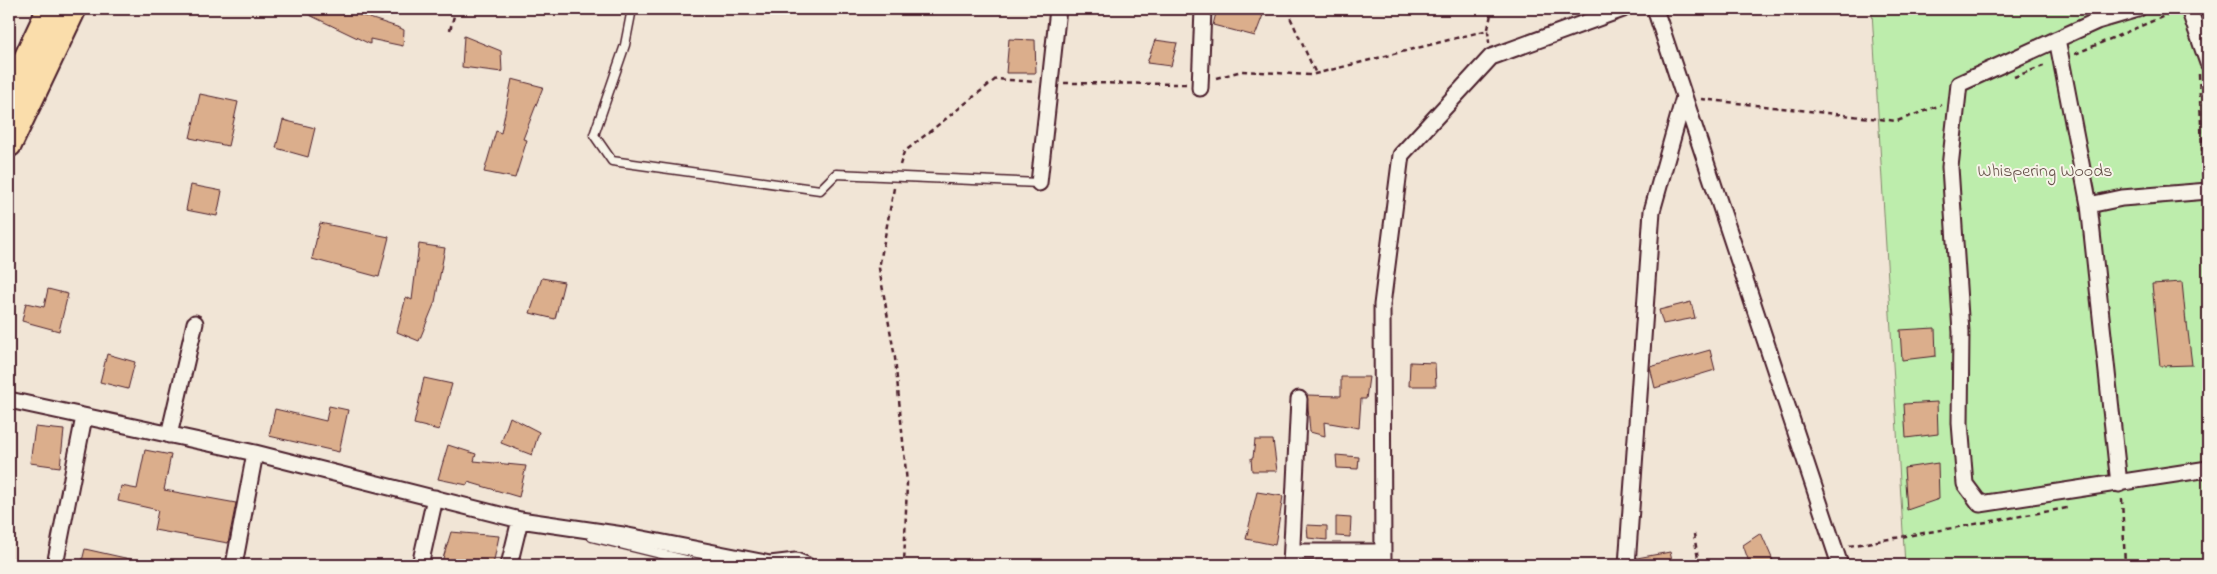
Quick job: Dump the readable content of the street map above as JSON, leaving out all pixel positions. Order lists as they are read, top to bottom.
{
  "parks": ["Whispering Woods"]
}
